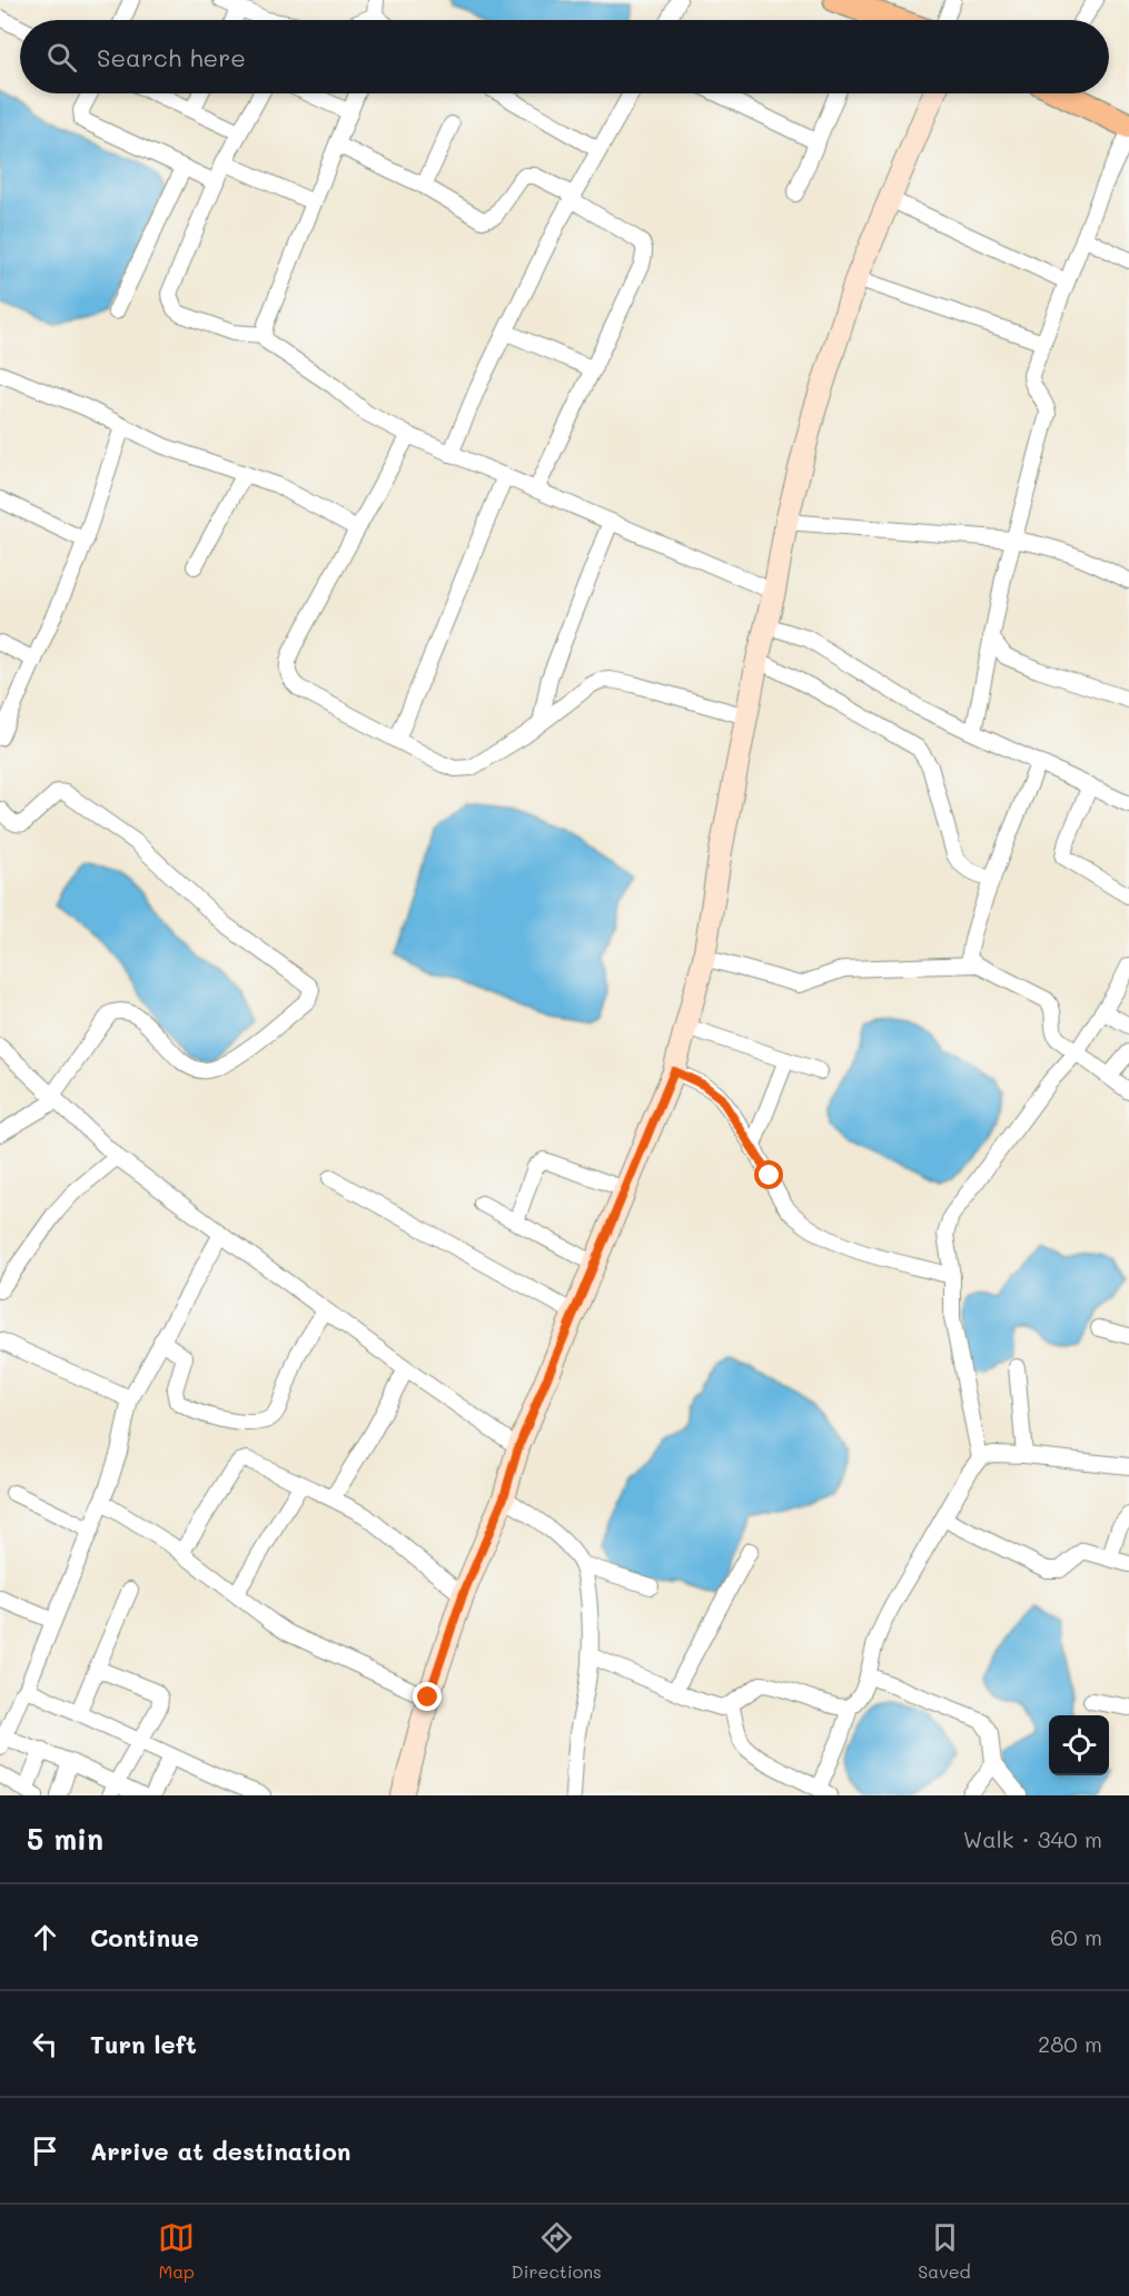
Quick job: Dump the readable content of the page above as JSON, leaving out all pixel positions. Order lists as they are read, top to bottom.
{
  "page": {
    "search": "Search here",
    "heading": ["5 min", "Walk · 340 m"],
    "list": [
      ["Continue", "60 m"],
      ["Turn left", "280 m"],
      "Arrive at destination"
    ],
    "nav": ["Map", "Directions", "Saved"]
  }
}
